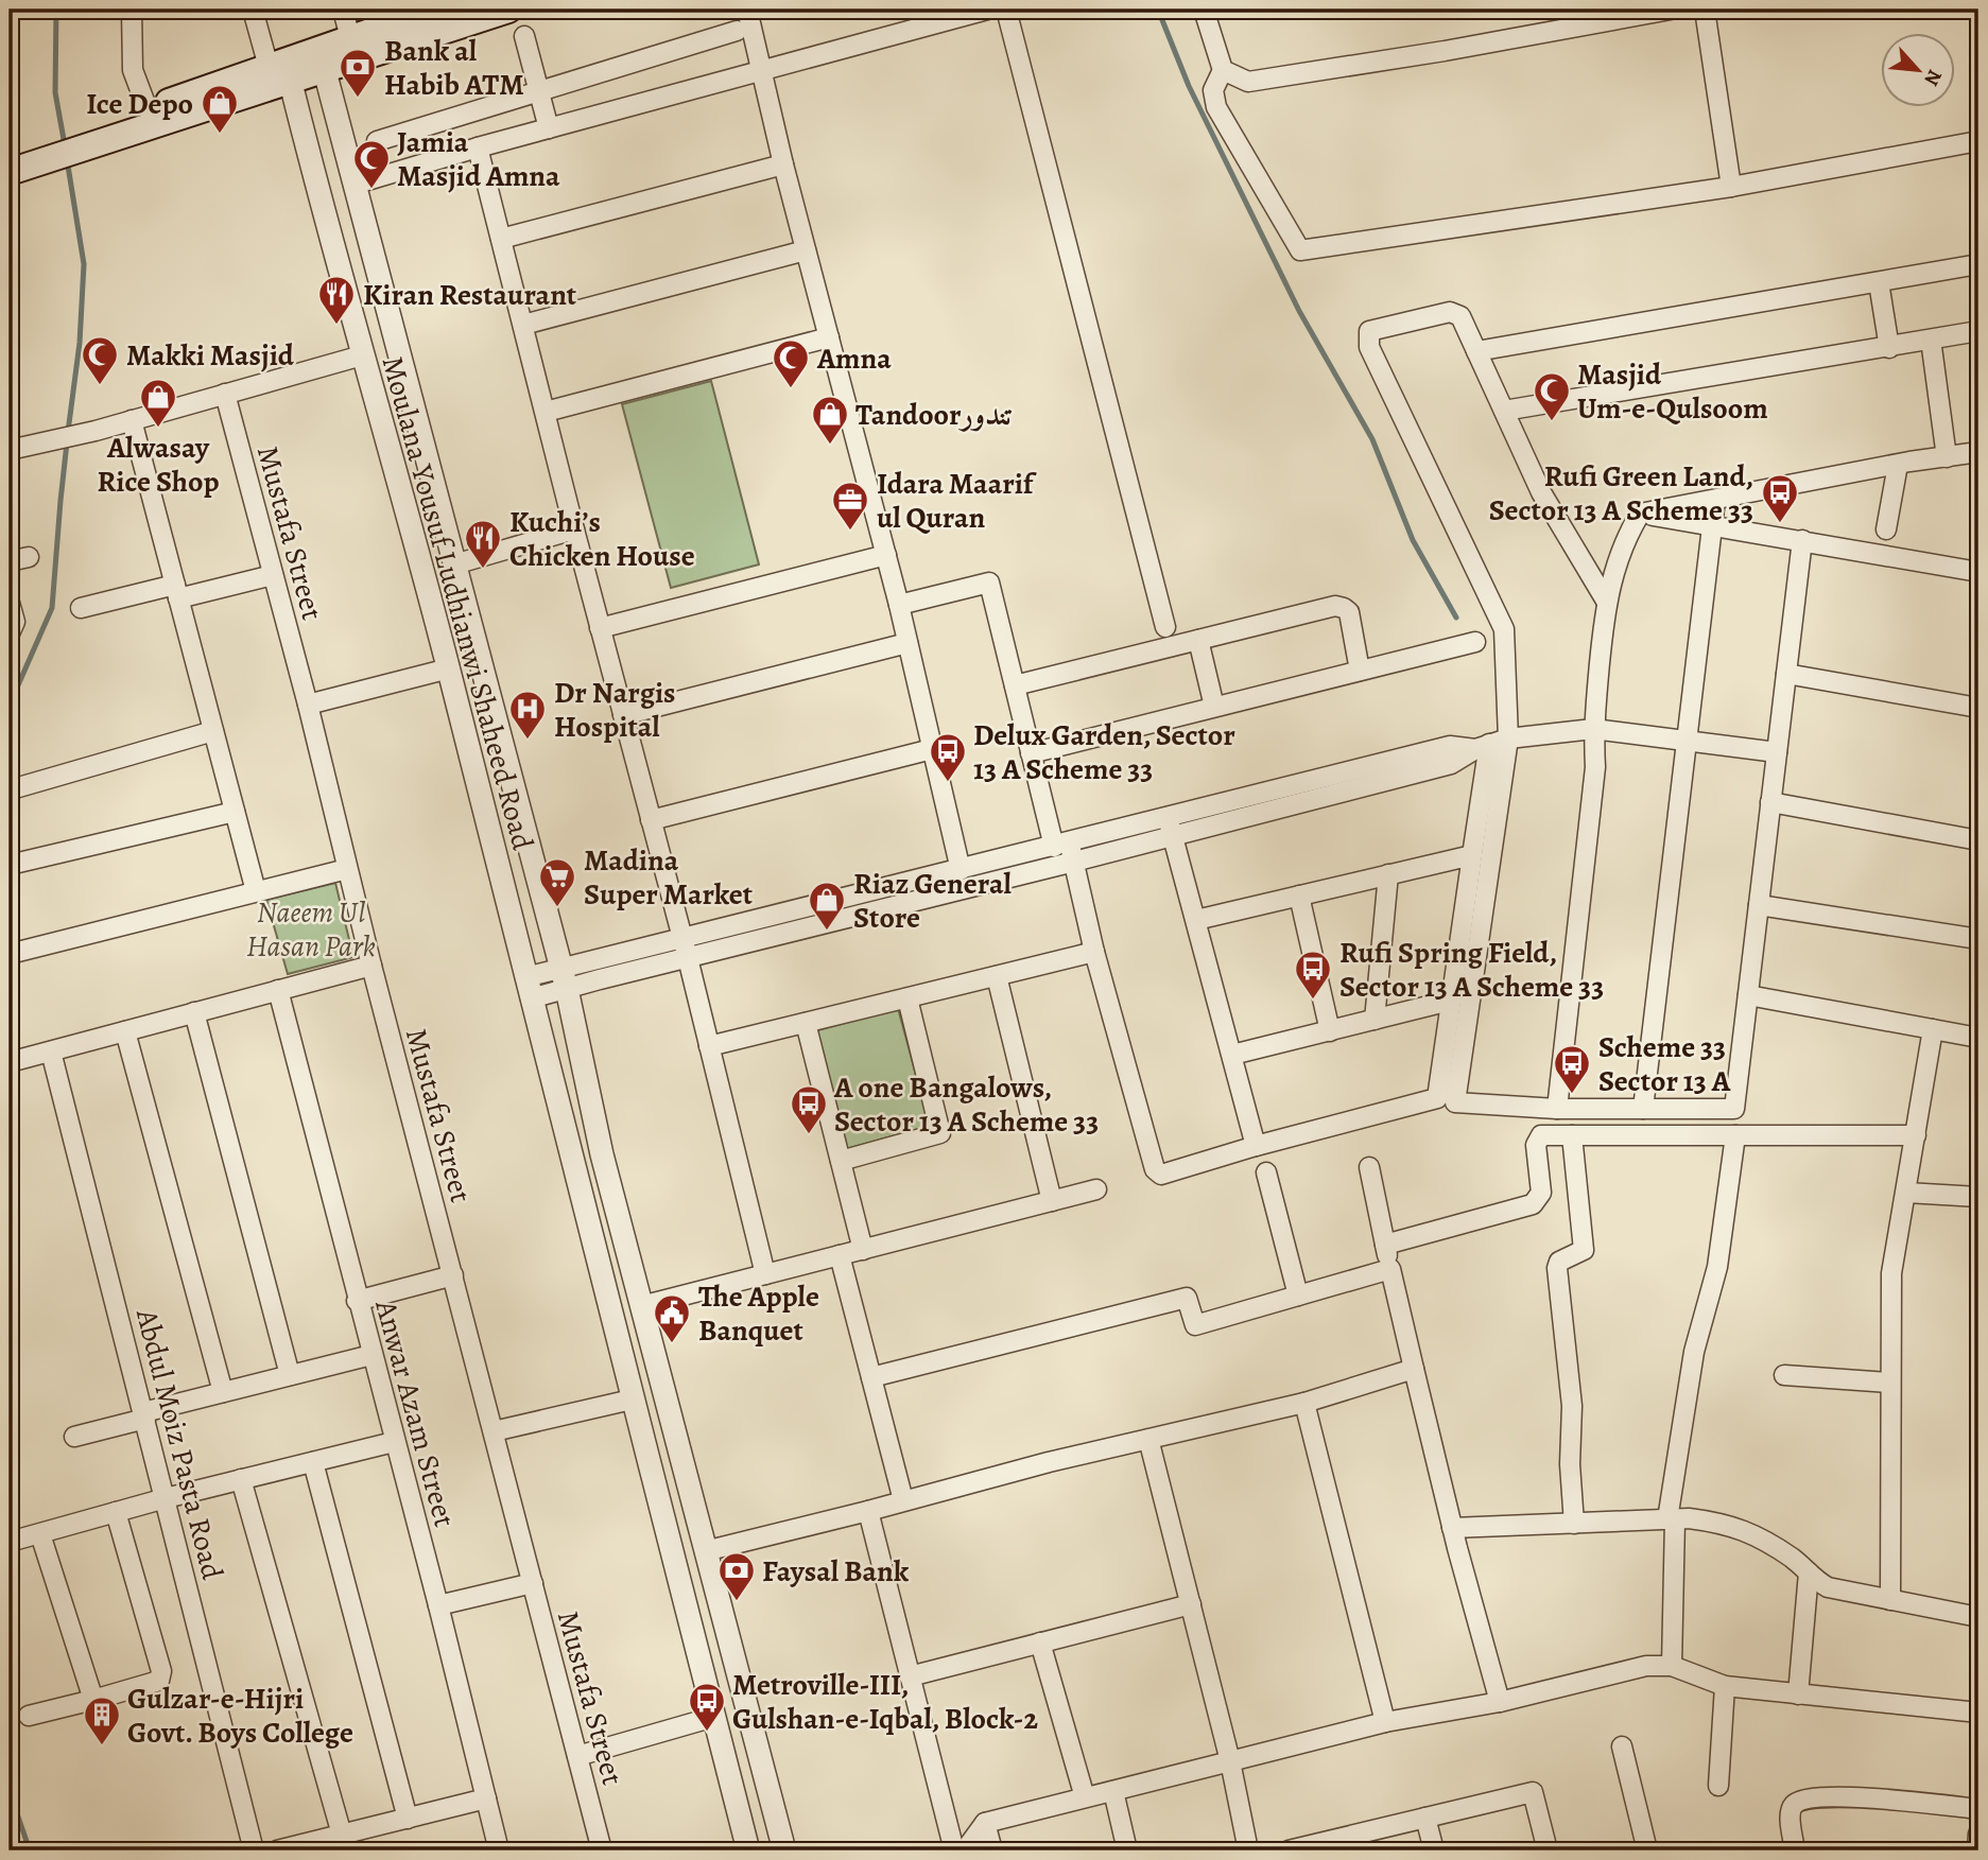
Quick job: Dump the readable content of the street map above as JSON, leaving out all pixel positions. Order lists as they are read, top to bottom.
{
  "streets": {
    "street": [
      "Mustafa Street",
      "Moulana Yousuf Ludhianwi Shaheed Road",
      "Аnwar Azam Street",
      "Abdul Moiz Pasta Road"
    ]
  },
  "parks": ["Naeem Ul Hasan Park"],
  "places": {
    "bank": ["Bank al Habib ATM", "Faysal Bank"],
    "shop": [
      "Ice Depo",
      "Alwasay Rice Shop",
      "Tandoorتندور",
      "Riaz General Store"
    ],
    "mosque": [
      "Jamia Masjid Amna",
      "Makki Masjid",
      "Amna",
      "Masjid Um-e-Qulsoom"
    ],
    "restaurant": ["Kiran Restaurant", "Kuchi’s Chicken House"],
    "bus stop": [
      "Rufi Green Land, Sector 13 A Scheme 33",
      "Delux Garden, Sector 13 A Scheme 33",
      "Rufi Spring Field, Sector 13 A Scheme 33",
      "Scheme 33 Sector 13 A",
      "A one Bangalows, Sector 13 A Scheme 33",
      "Metroville-III, Gulshan-e-Iqbal, Block-2"
    ],
    "office": ["Idara Maarif ul Quran"],
    "hospital": ["Dr Nargis Hospital"],
    "supermarket": ["Madina Super Market"],
    "public building": ["The Apple Banquet"],
    "building": ["Gulzar-e-Hijri Govt. Boys College"]
  },
  "north": "bottom right"
}
